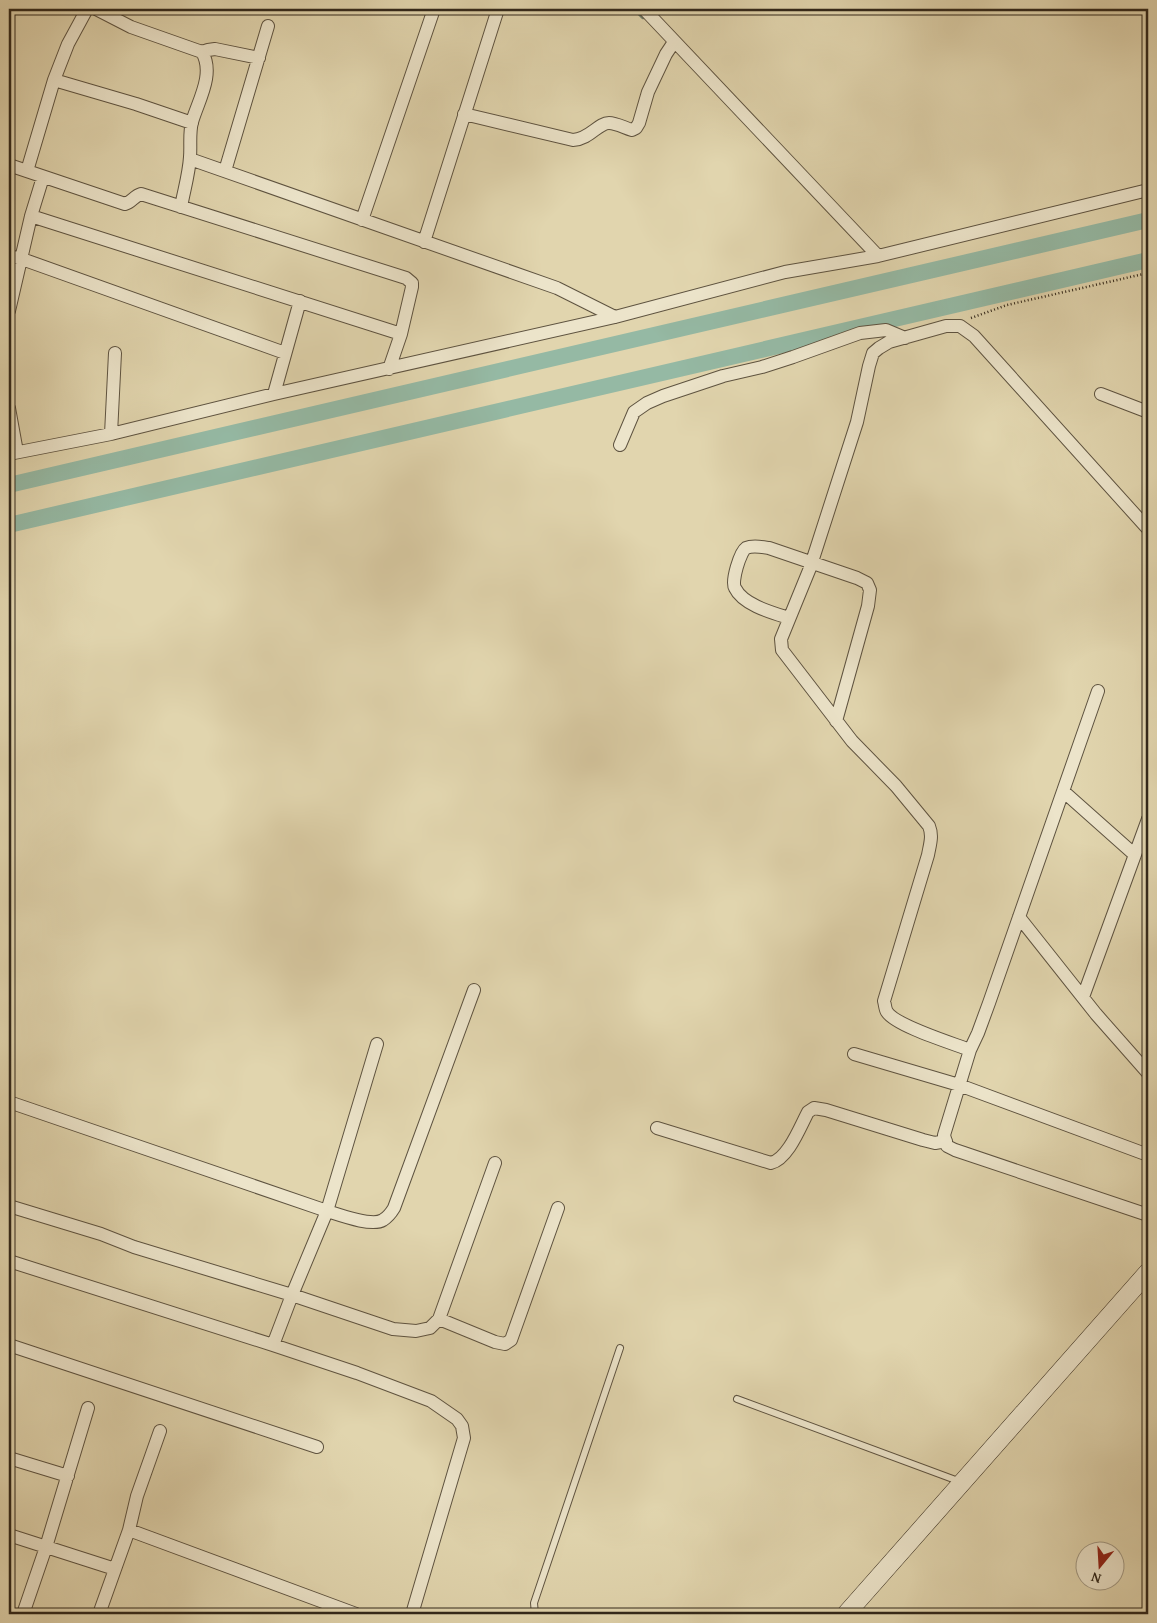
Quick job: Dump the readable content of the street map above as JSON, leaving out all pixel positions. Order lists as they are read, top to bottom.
{
  "north": "bottom"
}
